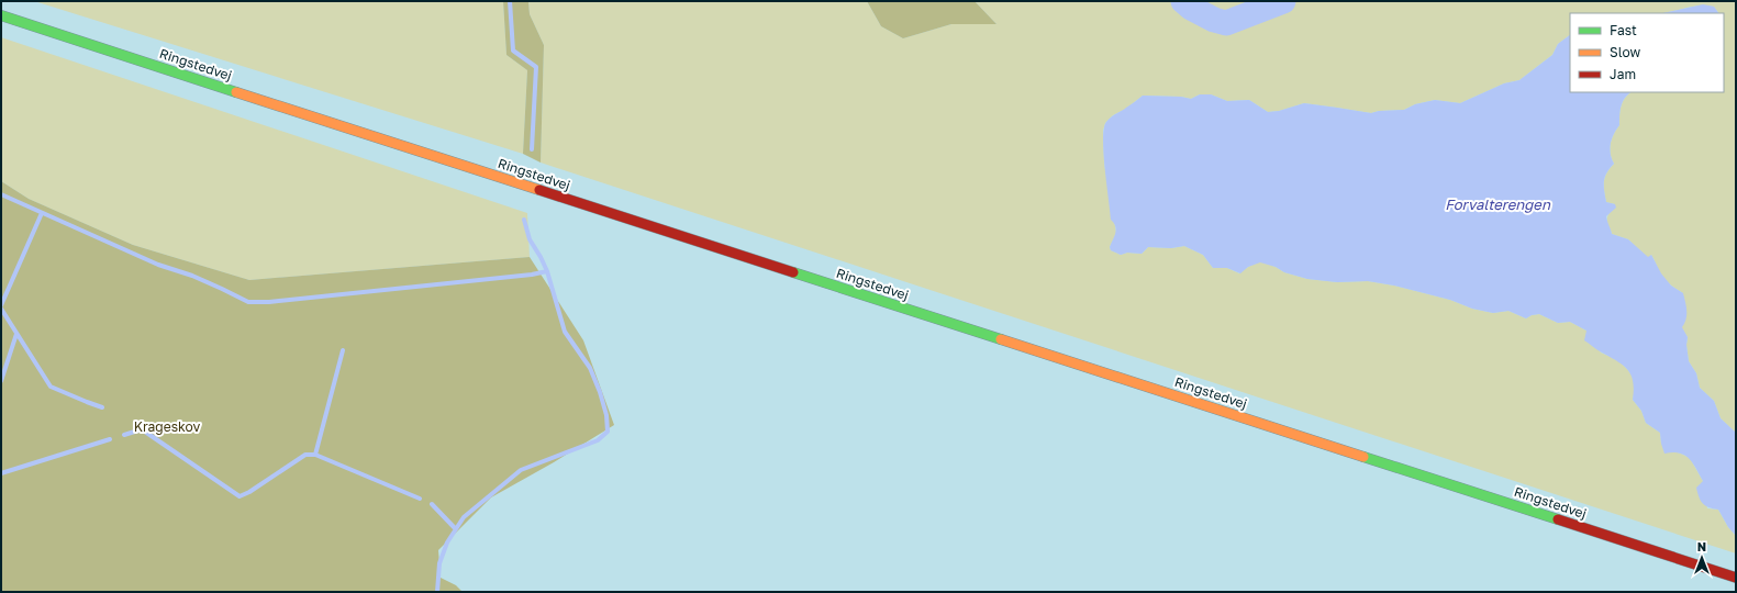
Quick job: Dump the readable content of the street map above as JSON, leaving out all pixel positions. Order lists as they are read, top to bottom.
{
  "streets": {
    "main road": ["Ringstedvej"]
  },
  "water": ["Forvalterengen"],
  "parks": ["Krageskov"],
  "legend": ["Fast", "Slow", "Jam"],
  "north": "top"
}
